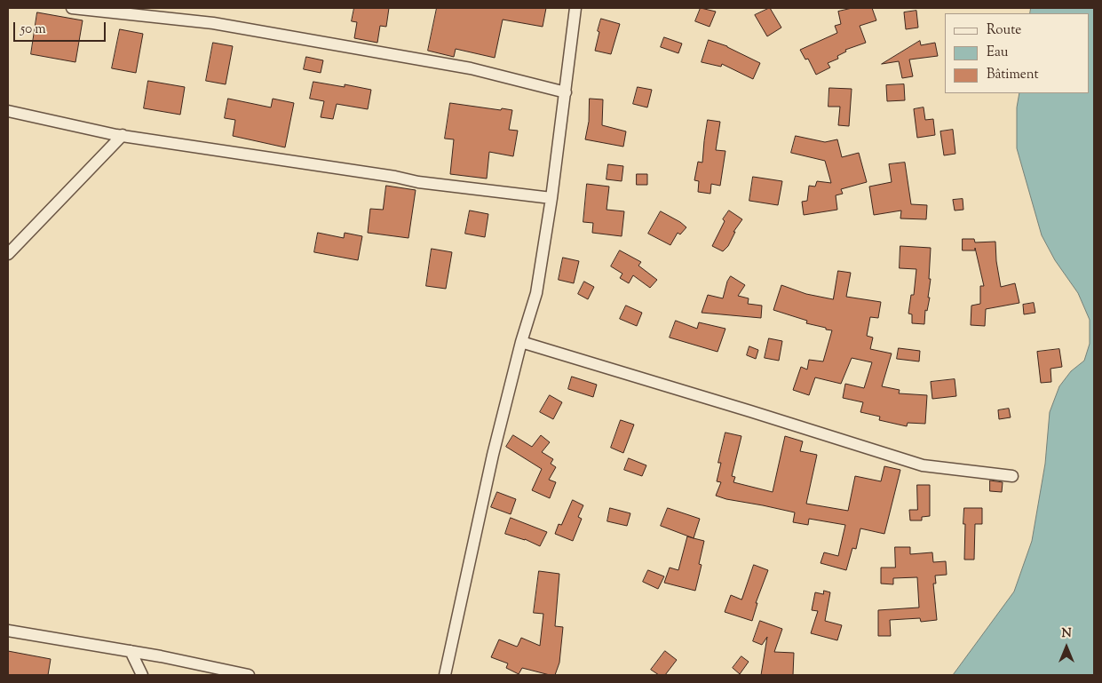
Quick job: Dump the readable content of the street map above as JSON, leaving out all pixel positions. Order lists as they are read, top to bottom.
{
  "legend": ["Route", "Eau", "Bâtiment"],
  "scale_bar": "50 m",
  "north": "top"
}
